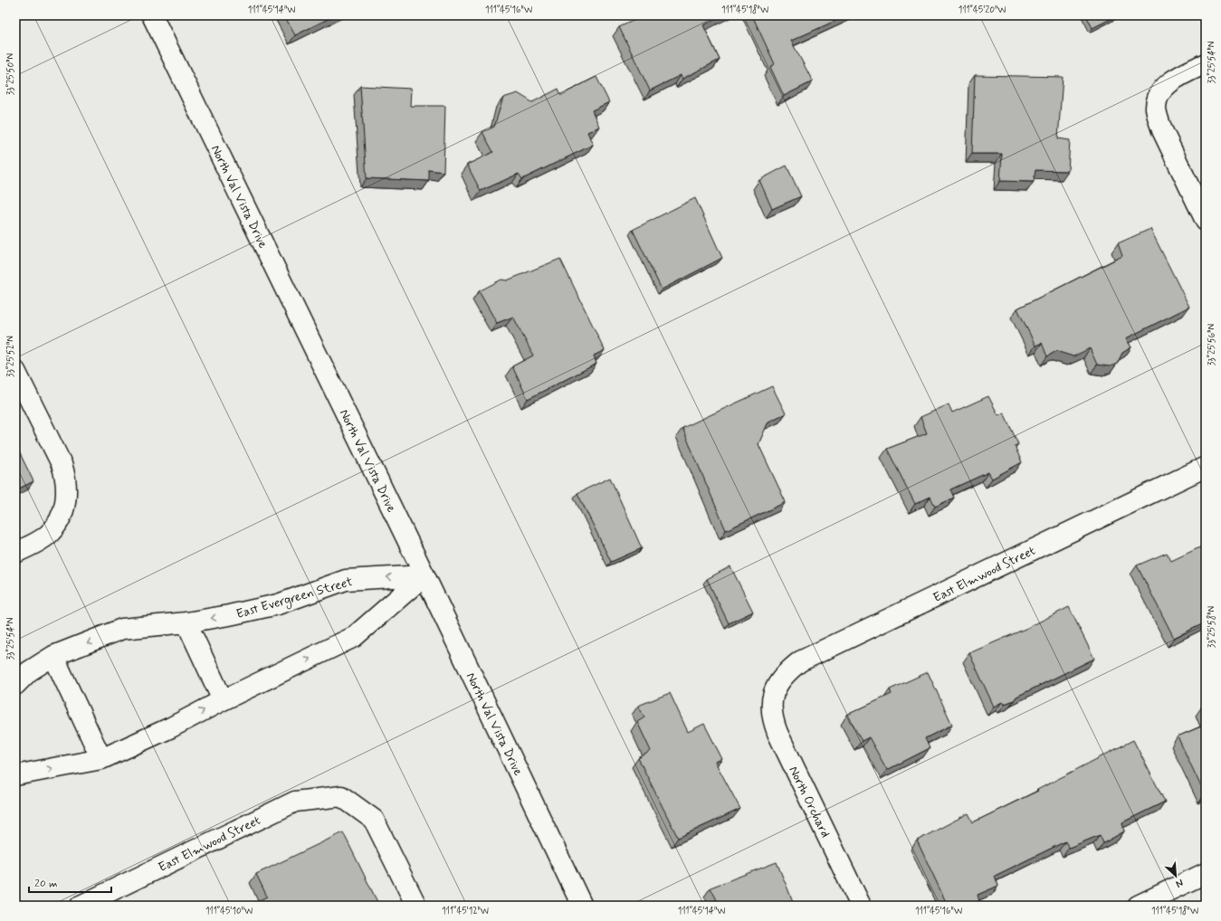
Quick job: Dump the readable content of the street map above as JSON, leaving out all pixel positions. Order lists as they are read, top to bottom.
{
  "streets": {
    "street": [
      "North Val Vista Drive",
      "East Elmwood Street",
      "East Evergreen Street",
      "North Orchard"
    ]
  },
  "crossings": [
    ["North Val Vista Drive", "East Evergreen Street"],
    ["East Elmwood Street", "North Orchard"]
  ],
  "scale_bar": "20 m",
  "north": "bottom right",
  "coordinates": [
    "111°45'14\"W",
    "111°45'16\"W",
    "111°45'18\"W",
    "111°45'20\"W",
    "33°25'54\"N",
    "33°25'50\"N",
    "33°25'56\"N",
    "33°25'52\"N",
    "33°25'58\"N",
    "111°45'10\"W",
    "111°45'12\"W"
  ]
}
